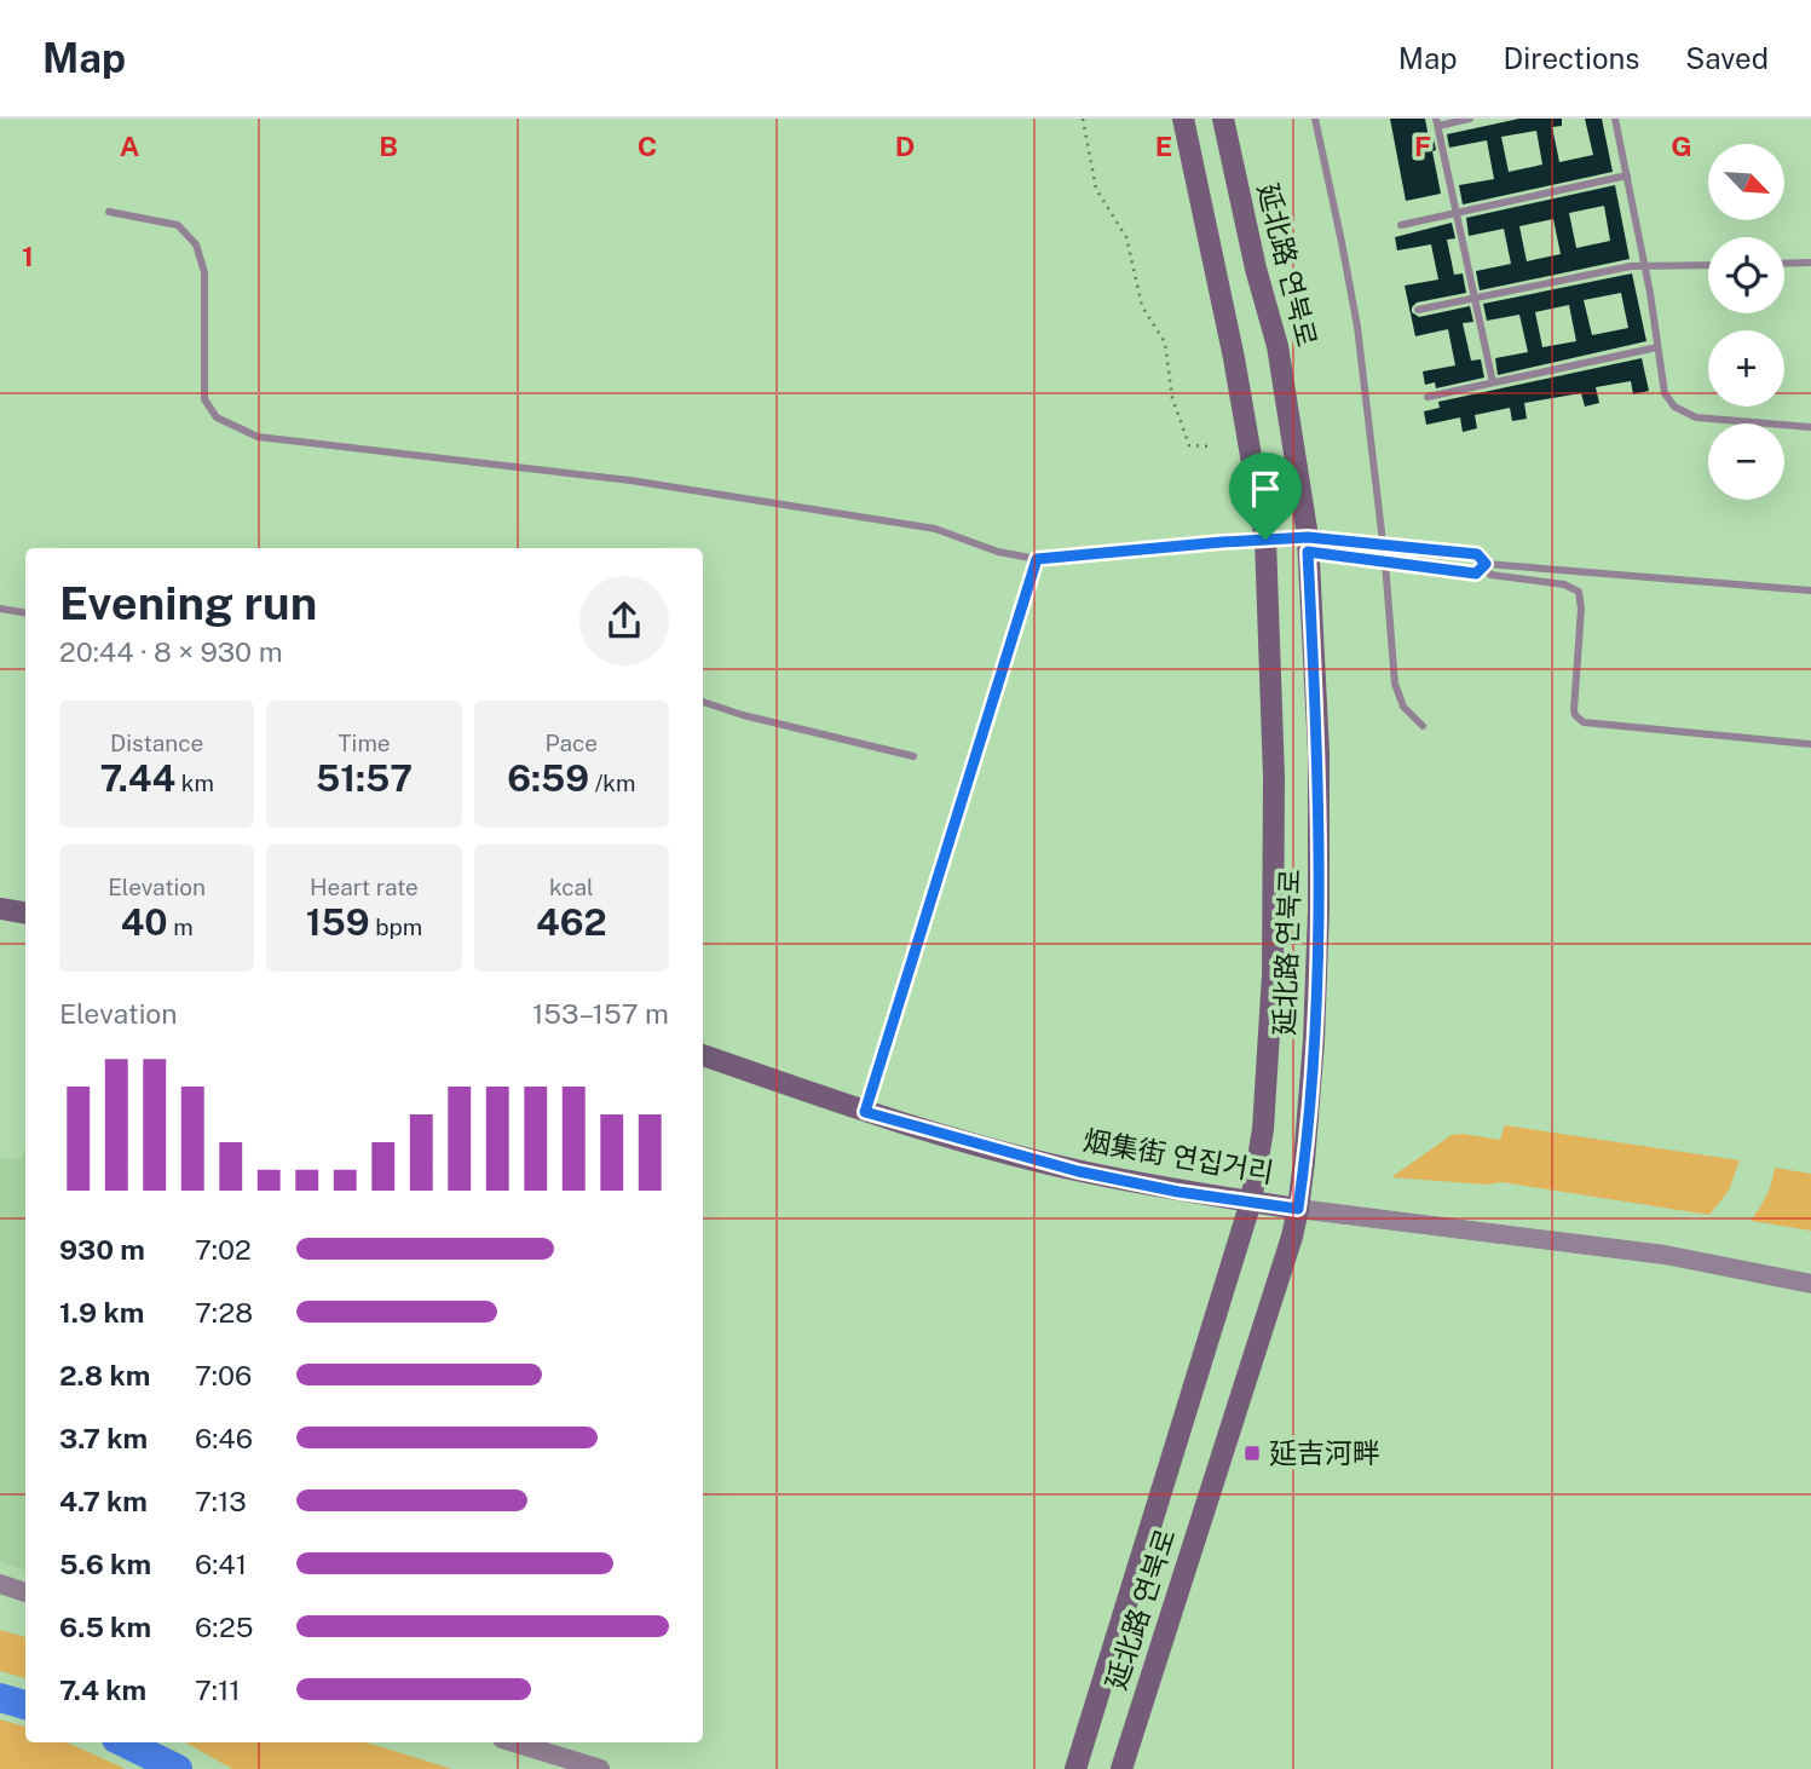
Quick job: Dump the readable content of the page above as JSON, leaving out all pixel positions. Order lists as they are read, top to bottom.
{
  "streets": {
    "main road": ["延北路 연북로", "烟集街 연집거리"]
  },
  "crossings": [
    ["延北路 연북로", "烟集街 연집거리"]
  ],
  "places": {
    "transit": ["延吉河畔"]
  },
  "north": "bottom right",
  "page": {
    "header": "Map",
    "nav": ["Map", "Directions", "Saved"],
    "map_buttons": ["+", "−"],
    "heading": ["Evening run", "20:44 · 8 × 930 m"],
    "stats": [
      ["Distance", "7.44 km"],
      ["Time", "51:57"],
      ["Pace", "6:59 /km"],
      ["Elevation", "40 m"],
      ["Heart rate", "159 bpm"],
      ["kcal", "462"]
    ],
    "chart": ["Elevation", "153–157 m"],
    "list": [
      {
        "name": "930 m",
        "note": "7:02"
      },
      {
        "name": "1.9 km",
        "note": "7:28"
      },
      {
        "name": "2.8 km",
        "note": "7:06"
      },
      {
        "name": "3.7 km",
        "note": "6:46"
      },
      {
        "name": "4.7 km",
        "note": "7:13"
      },
      {
        "name": "5.6 km",
        "note": "6:41"
      },
      {
        "name": "6.5 km",
        "note": "6:25"
      },
      {
        "name": "7.4 km",
        "note": "7:11"
      }
    ]
  },
  "grid": {
    "columns": [
      "A",
      "B",
      "C",
      "D",
      "E",
      "F",
      "G"
    ],
    "rows": ["1"]
  }
}
